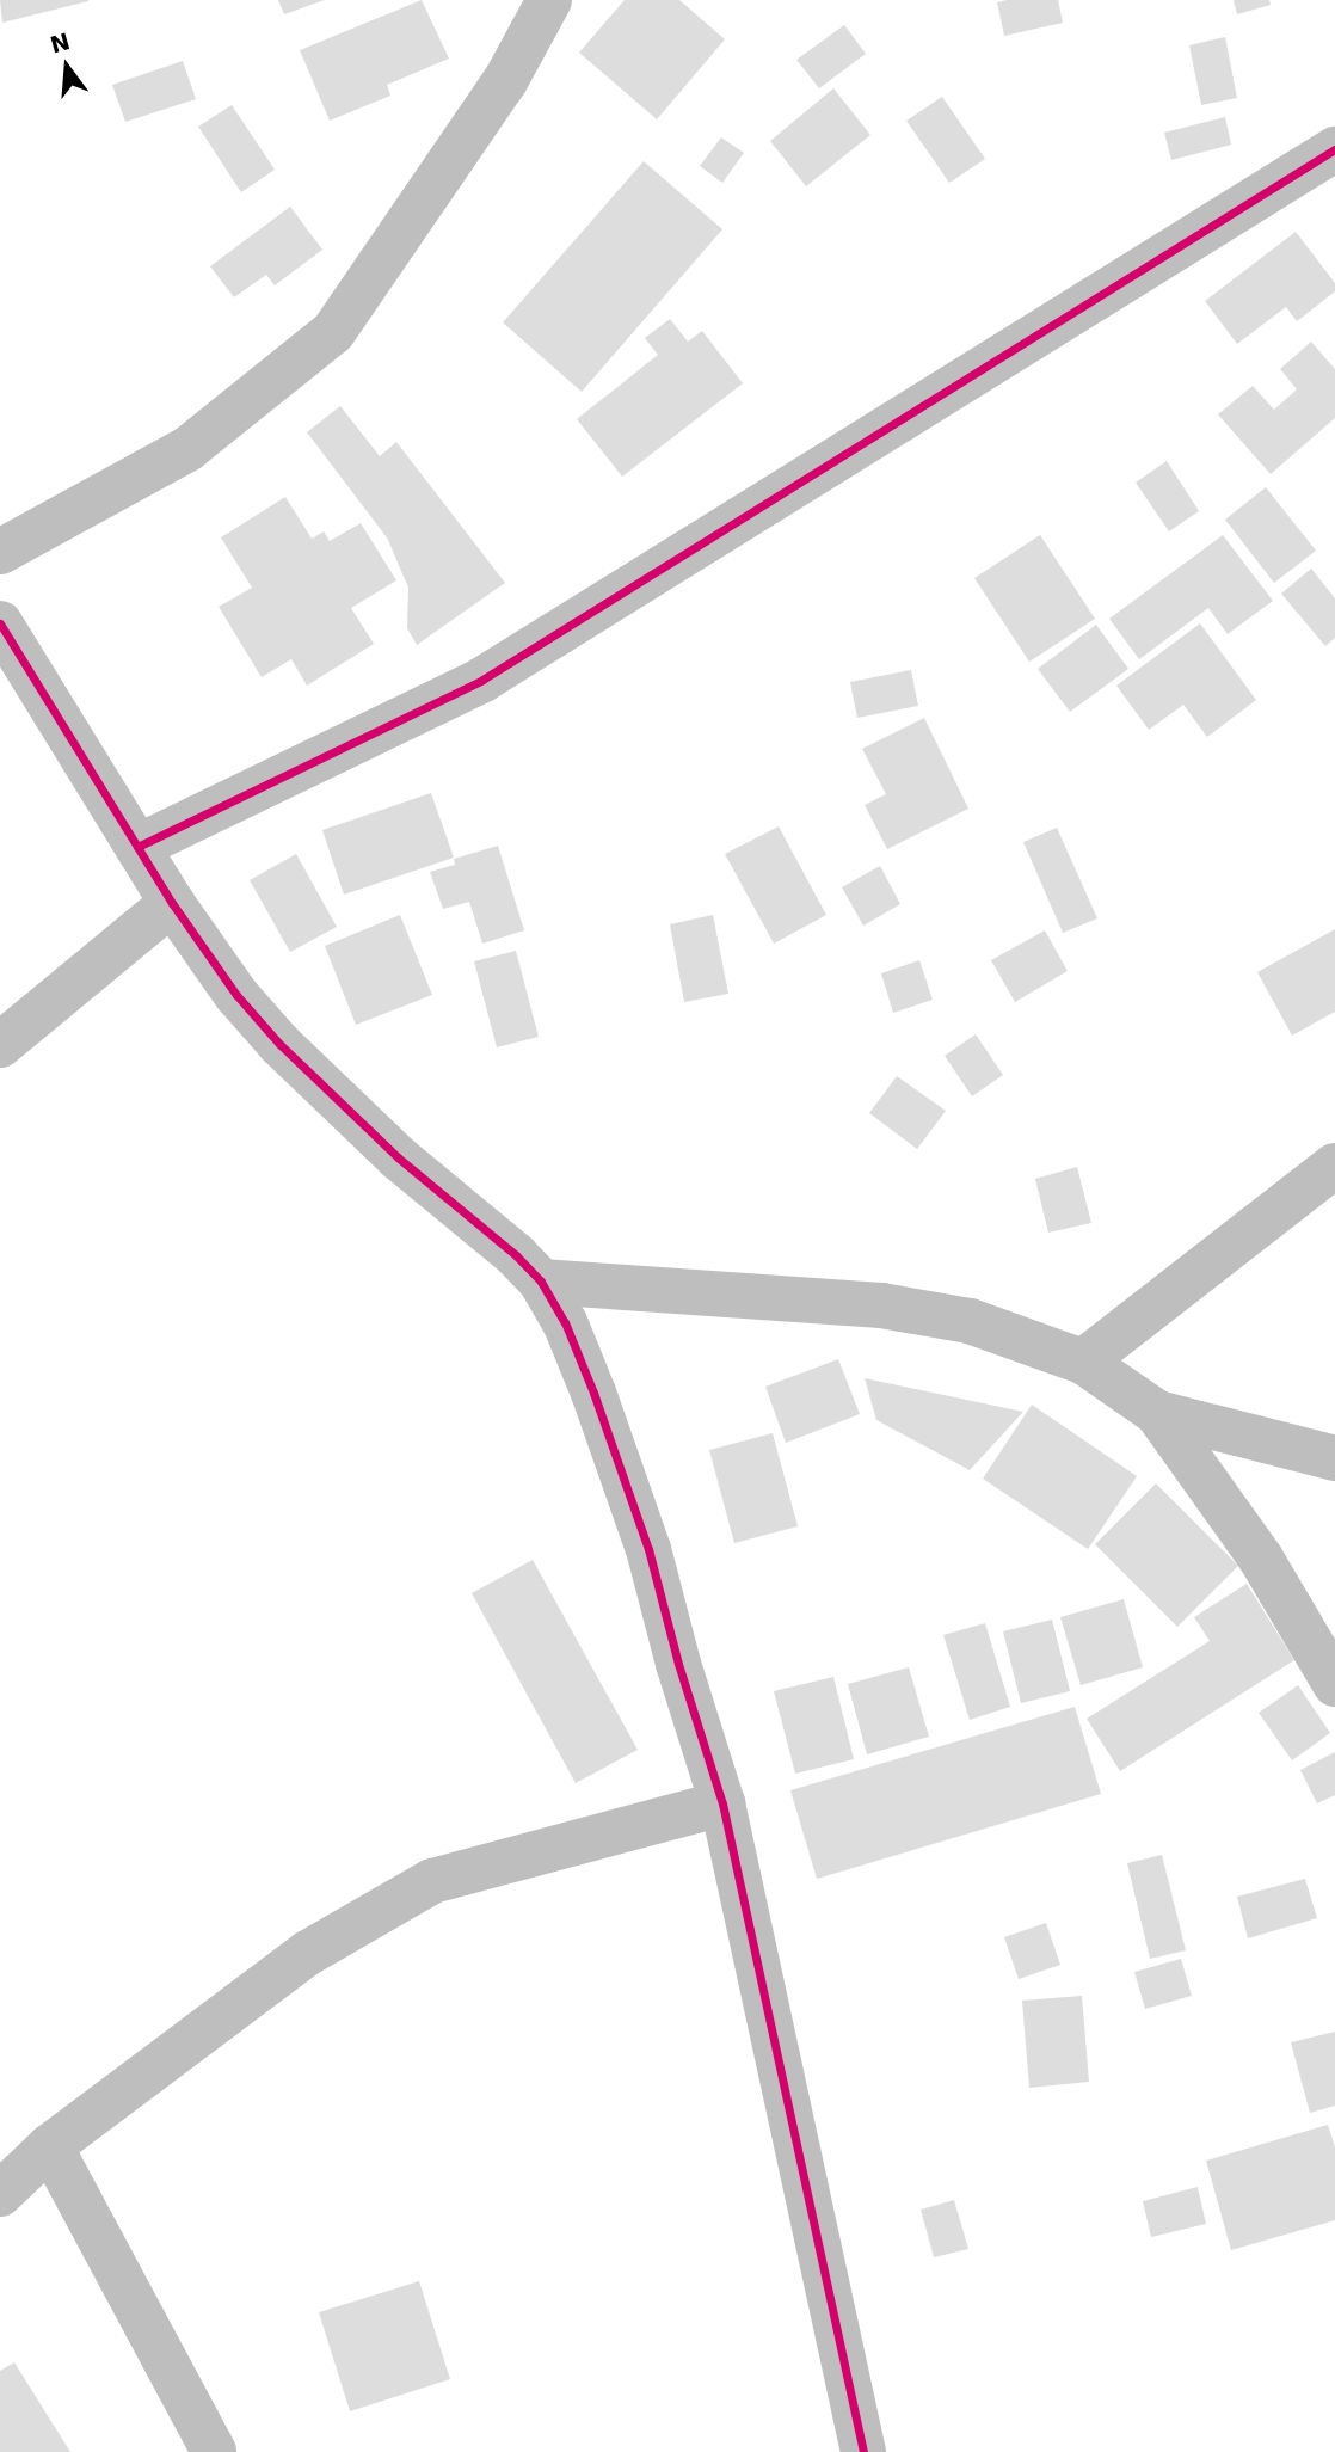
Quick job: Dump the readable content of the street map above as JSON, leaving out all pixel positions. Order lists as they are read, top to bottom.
{
  "north": "top"
}
